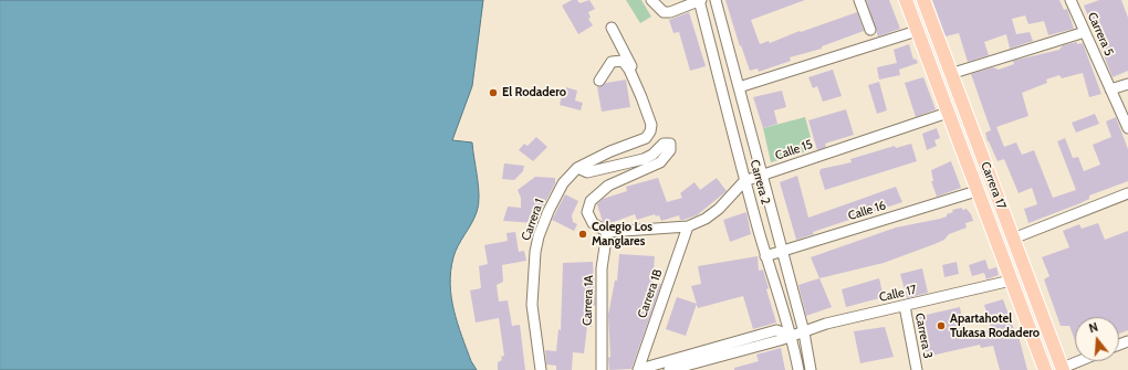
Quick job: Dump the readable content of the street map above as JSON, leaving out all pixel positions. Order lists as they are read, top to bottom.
{
  "streets": {
    "main road": ["Carrera 17"],
    "street": [
      "Carrera 5",
      "Calle 15",
      "Carrera 2",
      "Calle 16",
      "Carrera 1",
      "Carrera 1B",
      "Calle 17",
      "Carrera 1A",
      "Carrera 3"
    ]
  },
  "crossings": [
    ["Calle 15", "Carrera 2"],
    ["Calle 15", "Carrera 17"],
    ["Calle 15", "Carrera 1B"],
    ["Calle 15", "Carrera 1A"],
    ["Carrera 2", "Calle 16"],
    ["Carrera 2", "Calle 17"],
    ["Carrera 17", "Calle 16"],
    ["Carrera 17", "Calle 17"],
    ["Calle 17", "Carrera 3"]
  ],
  "places": ["El Rodadero", "Colegio Los Manglares", "Apartahotel Tukasa Rodadero"],
  "north": "top"
}
